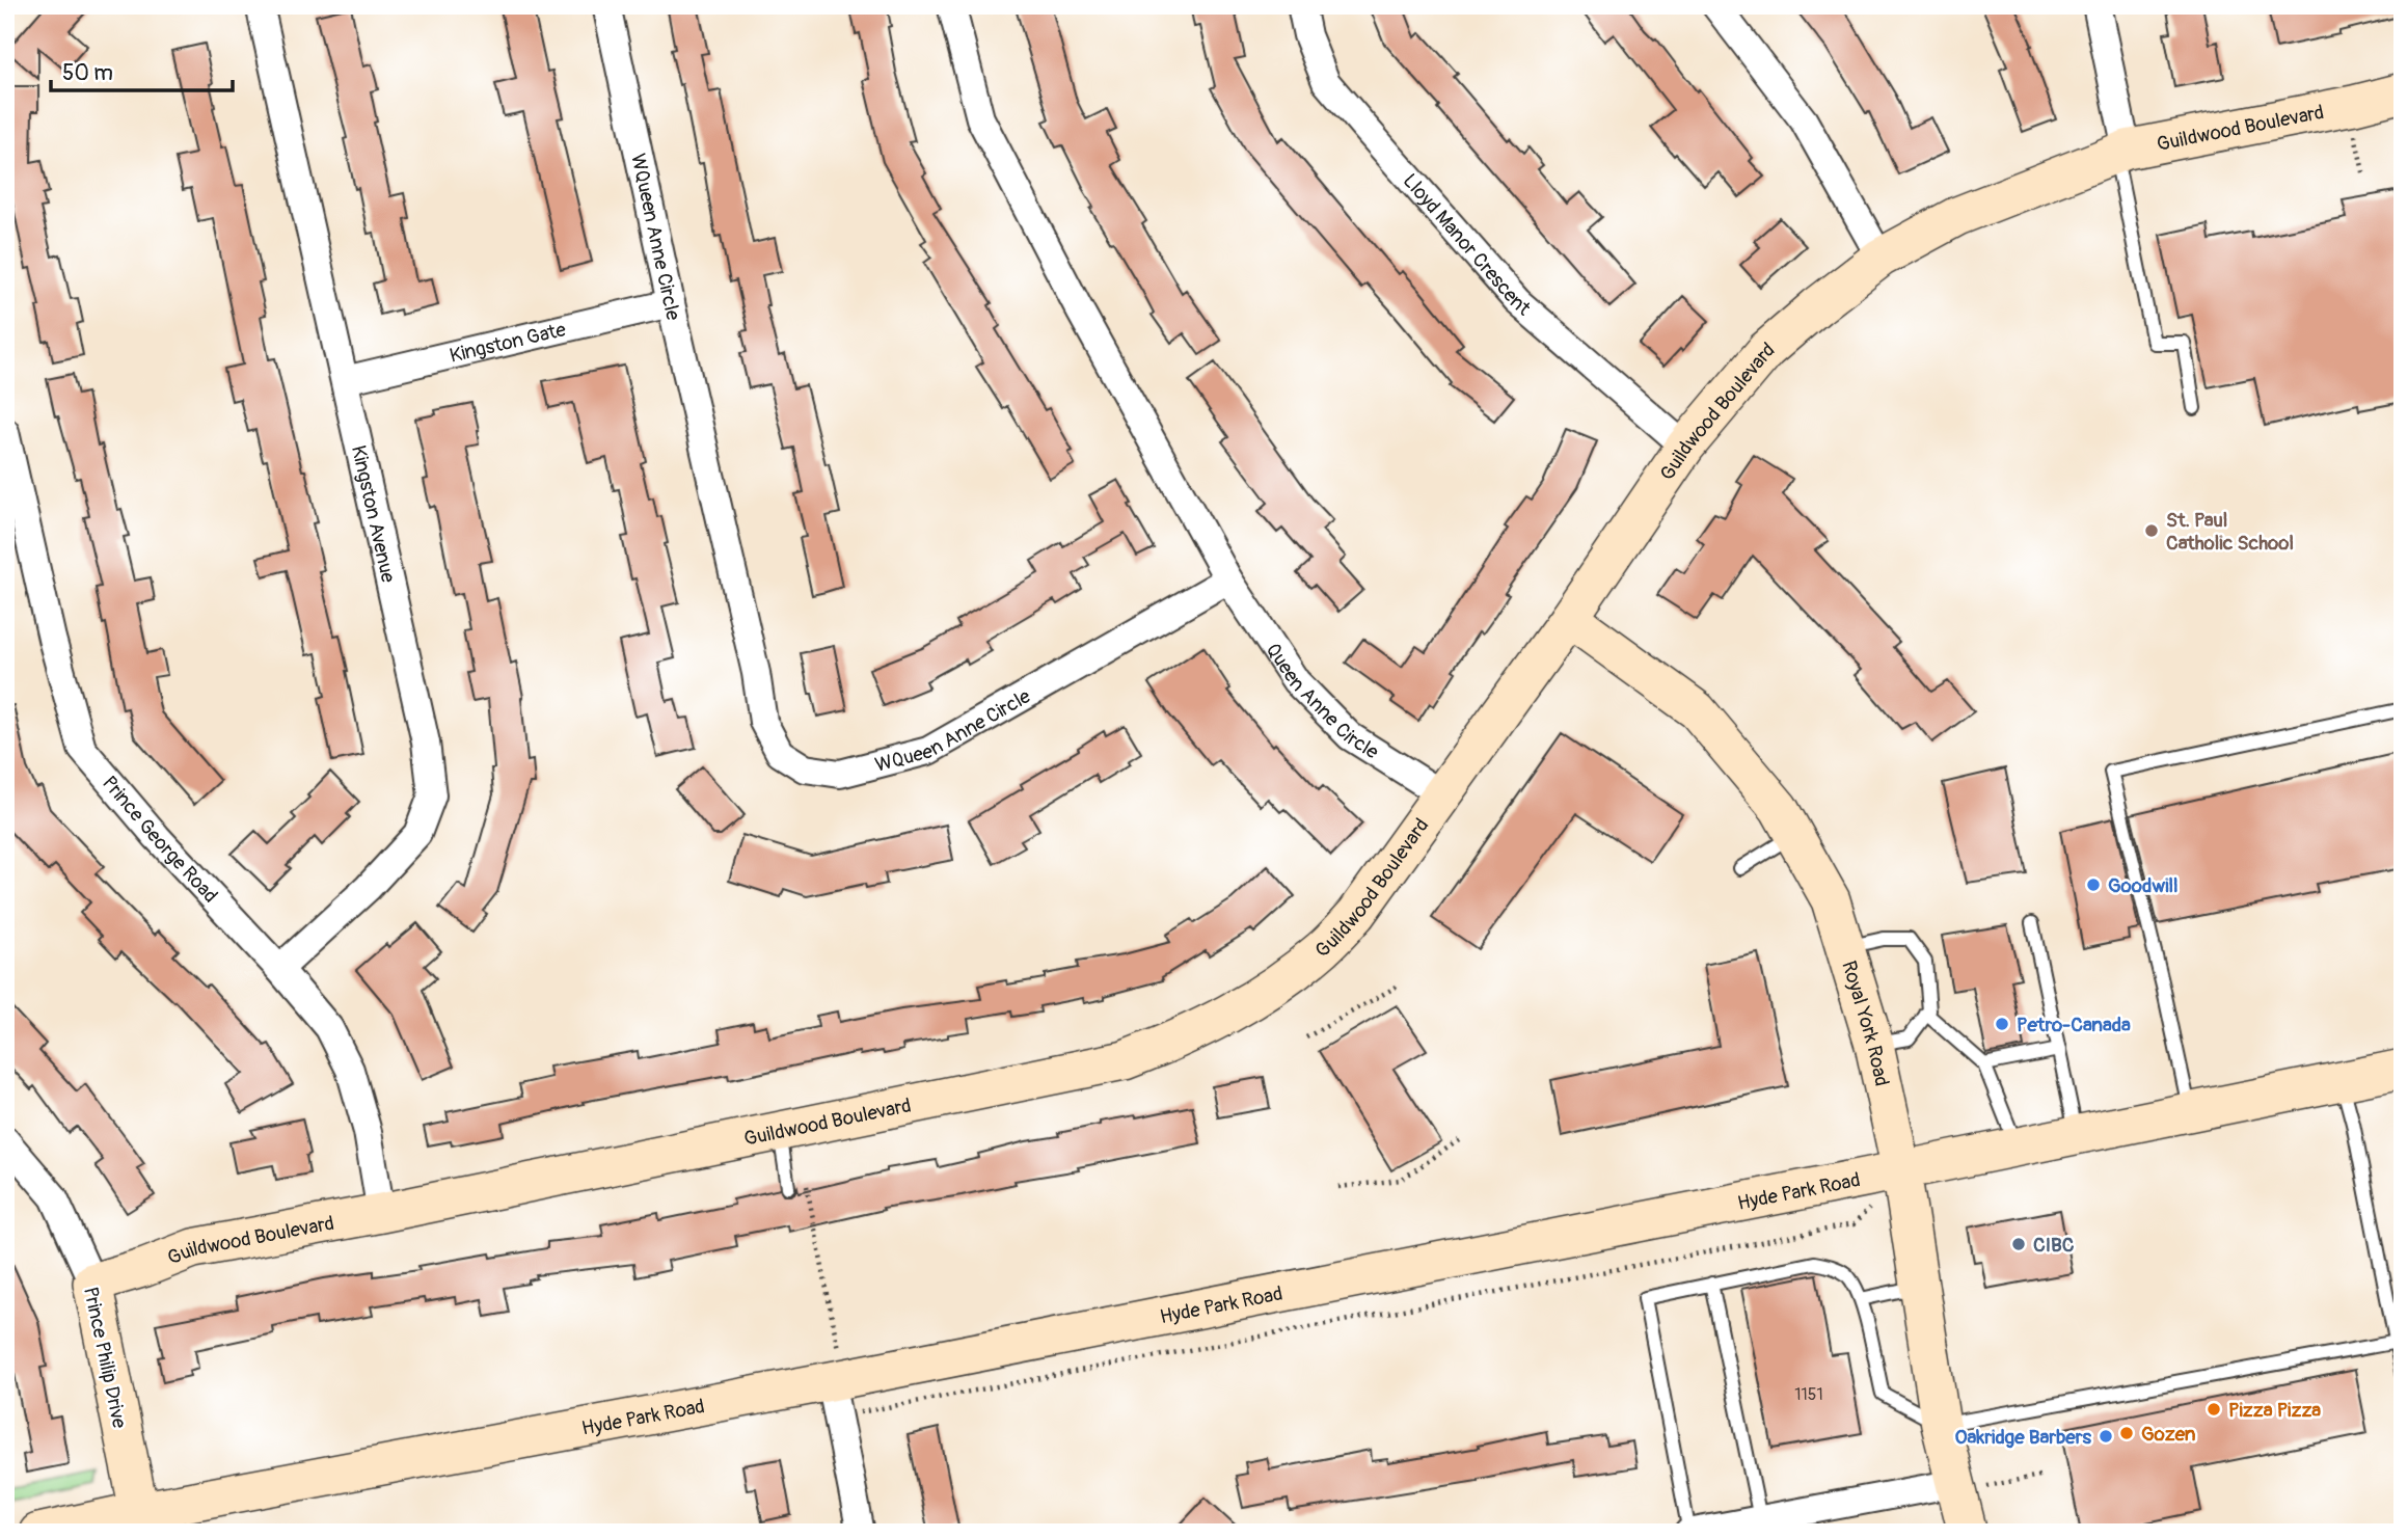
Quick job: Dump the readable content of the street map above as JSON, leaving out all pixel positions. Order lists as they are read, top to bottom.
{
  "streets": {
    "street": [
      "Guildwood Boulevard",
      "WQueen Anne Circle",
      "Lloyd Manor Crescent",
      "Kingston Gate",
      "Kingston Avenue",
      "Queen Anne Circle",
      "Prince George Road",
      "Royal York Road",
      "Hyde Park Road",
      "Prince Philip Drive"
    ]
  },
  "crossings": [
    ["Guildwood Boulevard", "Lloyd Manor Crescent"],
    ["Guildwood Boulevard", "Queen Anne Circle"],
    ["Guildwood Boulevard", "Prince George Road"],
    ["Guildwood Boulevard", "Royal York Road"],
    ["Guildwood Boulevard", "Prince Philip Drive"],
    ["WQueen Anne Circle", "Kingston Gate"],
    ["WQueen Anne Circle", "Queen Anne Circle"],
    ["Kingston Gate", "Kingston Avenue"],
    ["Kingston Avenue", "Prince George Road"],
    ["Royal York Road", "Hyde Park Road"],
    ["Hyde Park Road", "Prince Philip Drive"]
  ],
  "places": [
    "St. Paul Catholic School",
    "Goodwill",
    "Petro-Canada",
    "CIBC",
    "Pizza Pizza",
    "Gozen",
    "Oakridge Barbers"
  ],
  "house_numbers": ["1151"],
  "scale_bar": "50 m"
}
